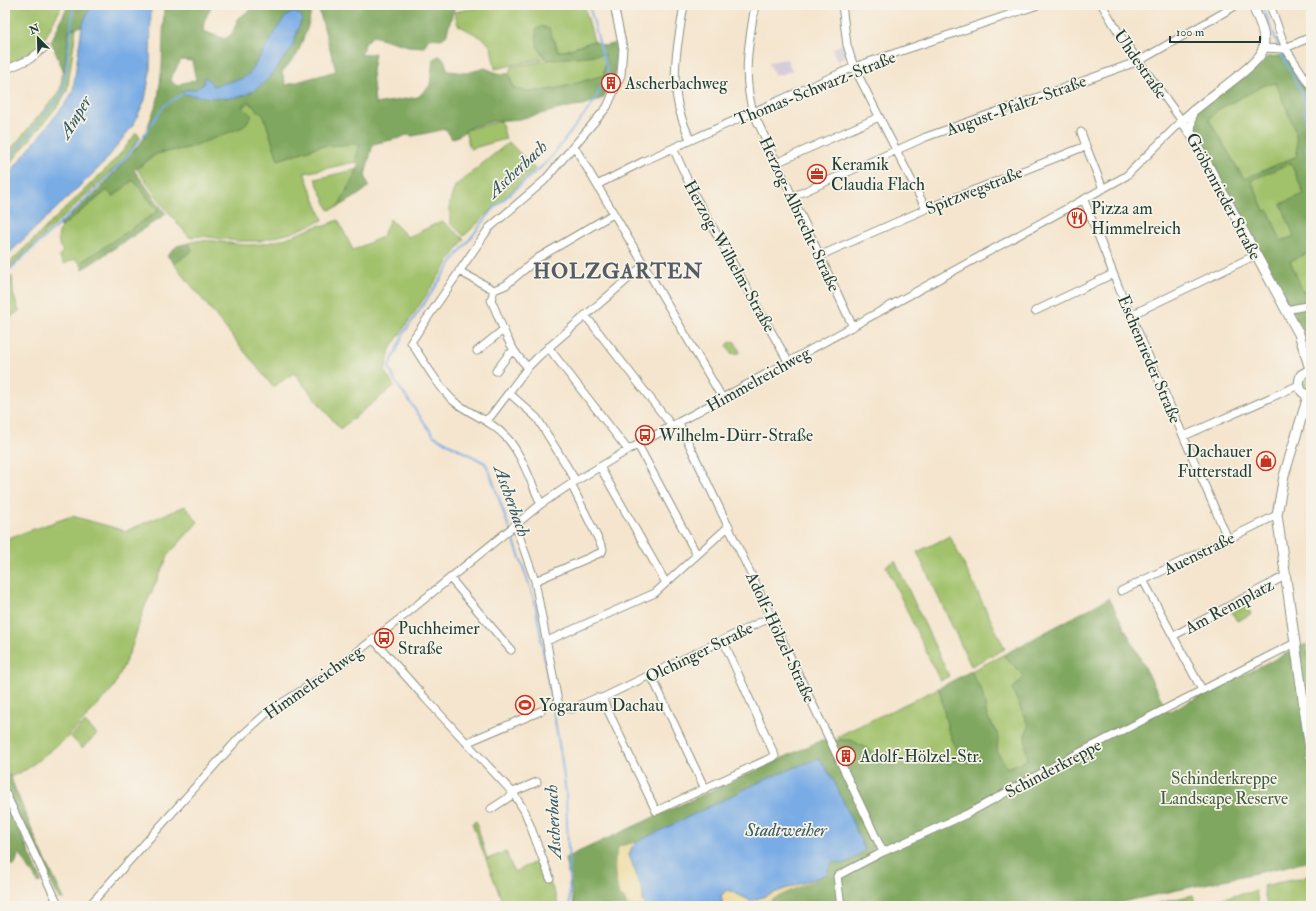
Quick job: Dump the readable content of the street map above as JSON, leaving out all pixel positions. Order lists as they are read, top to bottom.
{
  "streets": {
    "street": [
      "Uhdestraße",
      "Thomas-Schwarz-Straße",
      "August-Pfaltz-Straße",
      "Spitzwegstraße",
      "Gröbenrieder Straße",
      "Herzog-Albrecht-Straße",
      "Herzog-Wilhelm-Straße",
      "Eschenrieder Straße",
      "Himmelreichweg",
      "Auenstraße",
      "Am Rennplatz",
      "Adolf-Hölzel-Straße",
      "Olchinger Straße",
      "Schinderkreppe"
    ]
  },
  "crossings": [
    ["Uhdestraße", "August-Pfaltz-Straße"],
    ["Uhdestraße", "Gröbenrieder Straße"],
    ["Uhdestraße", "Himmelreichweg"],
    ["Thomas-Schwarz-Straße", "Herzog-Albrecht-Straße"],
    ["Thomas-Schwarz-Straße", "Herzog-Wilhelm-Straße"],
    ["August-Pfaltz-Straße", "Herzog-Albrecht-Straße"],
    ["Spitzwegstraße", "Herzog-Albrecht-Straße"],
    ["Gröbenrieder Straße", "Himmelreichweg"],
    ["Herzog-Albrecht-Straße", "Himmelreichweg"],
    ["Herzog-Wilhelm-Straße", "Himmelreichweg"],
    ["Eschenrieder Straße", "Himmelreichweg"],
    ["Eschenrieder Straße", "Auenstraße"],
    ["Himmelreichweg", "Adolf-Hölzel-Straße"],
    ["Auenstraße", "Am Rennplatz"],
    ["Am Rennplatz", "Schinderkreppe"],
    ["Adolf-Hölzel-Straße", "Olchinger Straße"],
    ["Adolf-Hölzel-Straße", "Schinderkreppe"]
  ],
  "districts": ["HOLZGARTEN"],
  "water": ["Amper", "Ascherbach", "Stadtweiher"],
  "parks": ["Schinderkreppe Landscape Reserve"],
  "places": {
    "building": ["Ascherbachweg", "Adolf-Hölzel-Str."],
    "office": ["Keramik Claudia Flach"],
    "restaurant": ["Pizza am Himmelreich"],
    "bus stop": ["Wilhelm-Dürr-Straße", "Puchheimer Straße"],
    "shop": ["Dachauer Futterstadl"],
    "sports": ["Yogaraum Dachau"]
  },
  "scale_bar": "100 m",
  "north": "top left"
}
